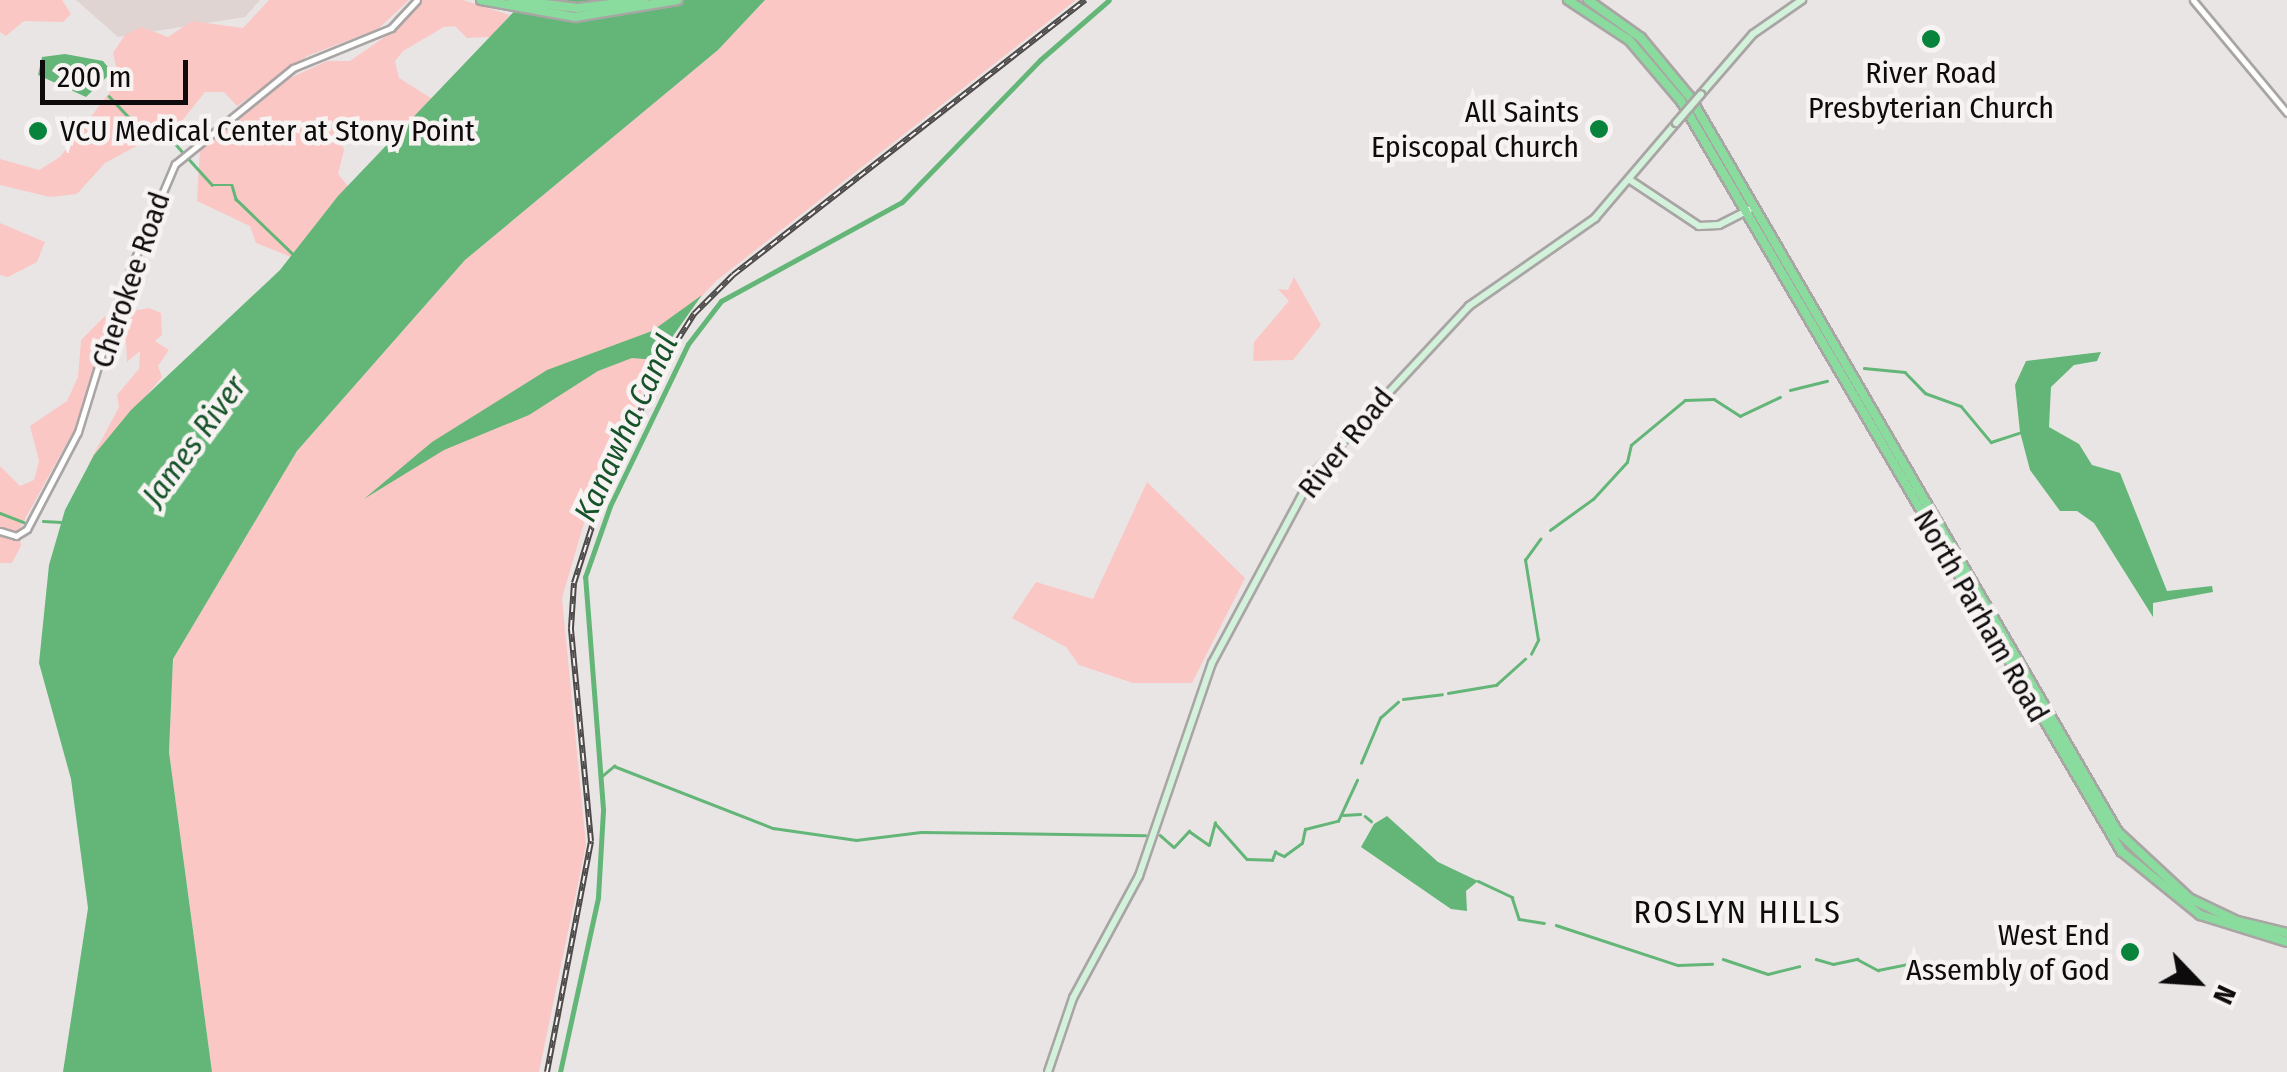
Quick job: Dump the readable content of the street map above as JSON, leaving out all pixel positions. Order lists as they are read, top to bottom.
{
  "streets": {
    "highway": ["North Parham Road"],
    "main road": ["River Road"],
    "street": ["Cherokee Road"]
  },
  "districts": ["ROSLYN HILLS"],
  "water": ["Kanawha Canal", "James River"],
  "places": [
    "River Road Presbyterian Church",
    "All Saints Episcopal Church",
    "VCU Medical Center at Stony Point",
    "West End Assembly of God"
  ],
  "scale_bar": "200 m",
  "north": "bottom right"
}
